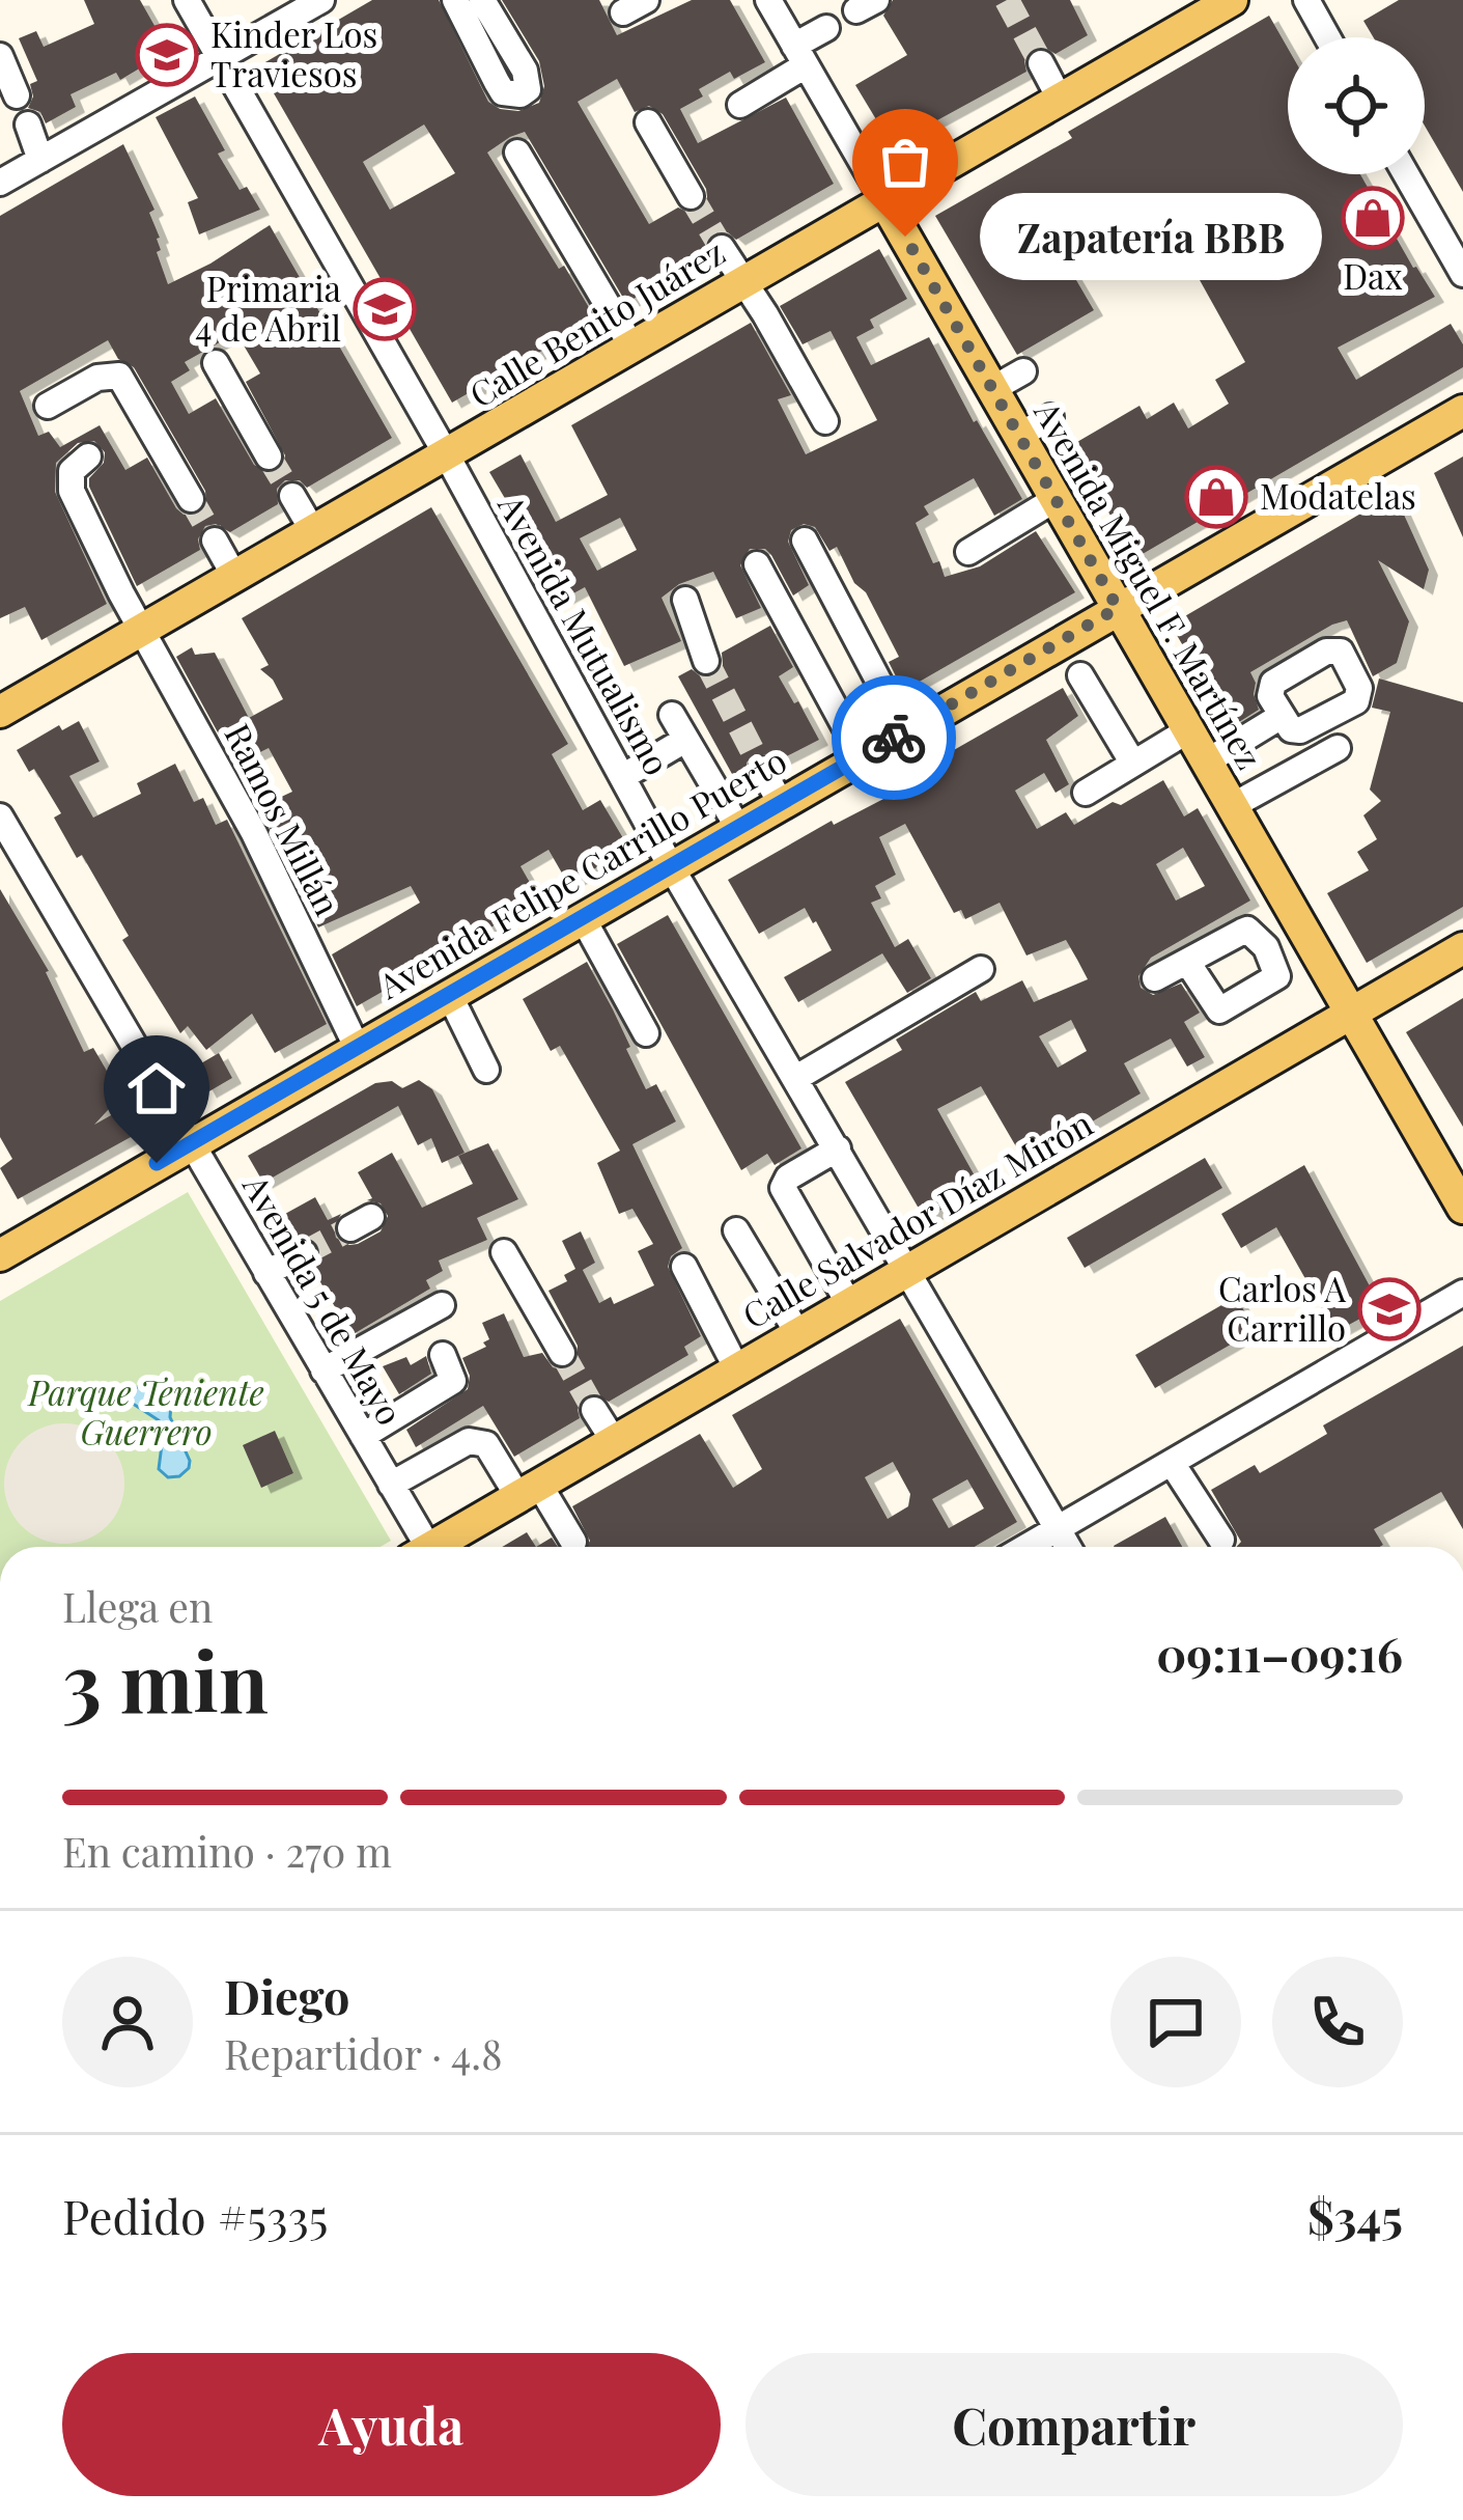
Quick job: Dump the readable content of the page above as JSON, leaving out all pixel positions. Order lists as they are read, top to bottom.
{
  "streets": {
    "main road": [
      "Calle Benito Juárez",
      "Avenida Miguel F. Martínez",
      "Avenida Felipe Carrillo Puerto",
      "Calle Salvador Díaz Mirón"
    ],
    "street": ["Avenida Mutualismo", "Ramos Millán", "Avenida 5 de Mayo"]
  },
  "crossings": [
    ["Calle Benito Juárez", "Avenida Miguel F. Martínez"],
    ["Calle Benito Juárez", "Avenida Mutualismo"],
    ["Calle Benito Juárez", "Ramos Millán"],
    ["Avenida Miguel F. Martínez", "Avenida Felipe Carrillo Puerto"],
    ["Avenida Miguel F. Martínez", "Calle Salvador Díaz Mirón"],
    ["Avenida Mutualismo", "Avenida Felipe Carrillo Puerto"],
    ["Avenida Mutualismo", "Calle Salvador Díaz Mirón"],
    ["Ramos Millán", "Avenida Felipe Carrillo Puerto"],
    ["Avenida Felipe Carrillo Puerto", "Avenida 5 de Mayo"]
  ],
  "parks": ["Parque Teniente Guerrero"],
  "places": {
    "school or university": ["Kinder Los Traviesos", "Primaria 4 de Abril", "Carlos A Carrillo"],
    "shop": ["Dax", "Modatelas"],
    "other": ["Zapatería BBB"]
  },
  "page": {
    "bubble": "Zapatería BBB",
    "heading": ["3 min", "Llega en", "09:11–09:16"],
    "panel": [
      "Diego",
      "Repartidor · 4.8",
      "Pedido #5335",
      "$345"
    ],
    "bar": "En camino · 270 m",
    "buttons": ["Ayuda", "Compartir"]
  }
}
